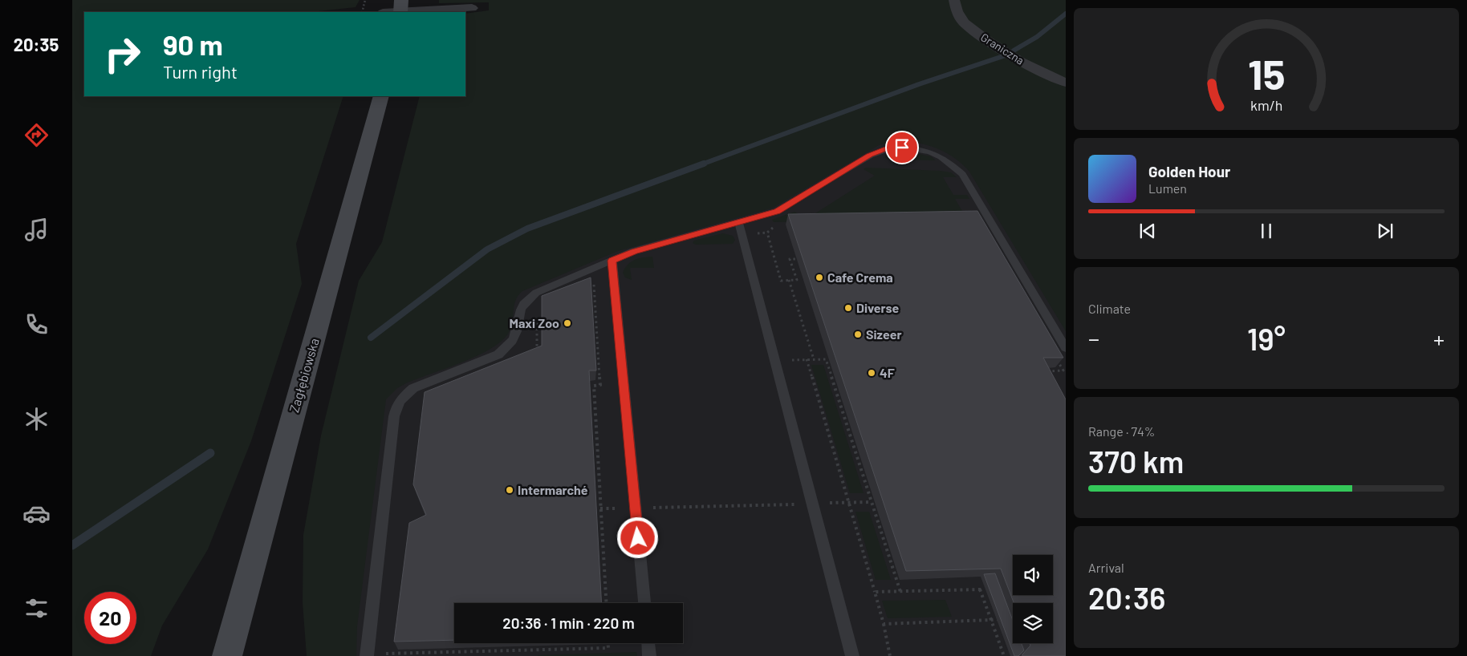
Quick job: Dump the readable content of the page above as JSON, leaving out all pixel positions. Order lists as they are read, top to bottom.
{
  "streets": {
    "main road": ["Zagłębiowska"],
    "street": ["Graniczna"]
  },
  "places": [
    "Cafe Crema",
    "Diverse",
    "Maxi Zoo",
    "Sizeer",
    "4F",
    "Intermarché"
  ],
  "page": {
    "tabs": "20:35",
    "turn": ["90 m", "Turn right"],
    "song": ["Golden Hour", "Lumen"],
    "tile": [
      "Climate",
      ["Range · 74%", "370 km"],
      ["Arrival", "20:36"]
    ],
    "heat": ["−", "19°", "+"],
    "limit": "20",
    "trip": "20:36 · 1 min · 220 m",
    "gauge": ["15", "km/h"]
  }
}
